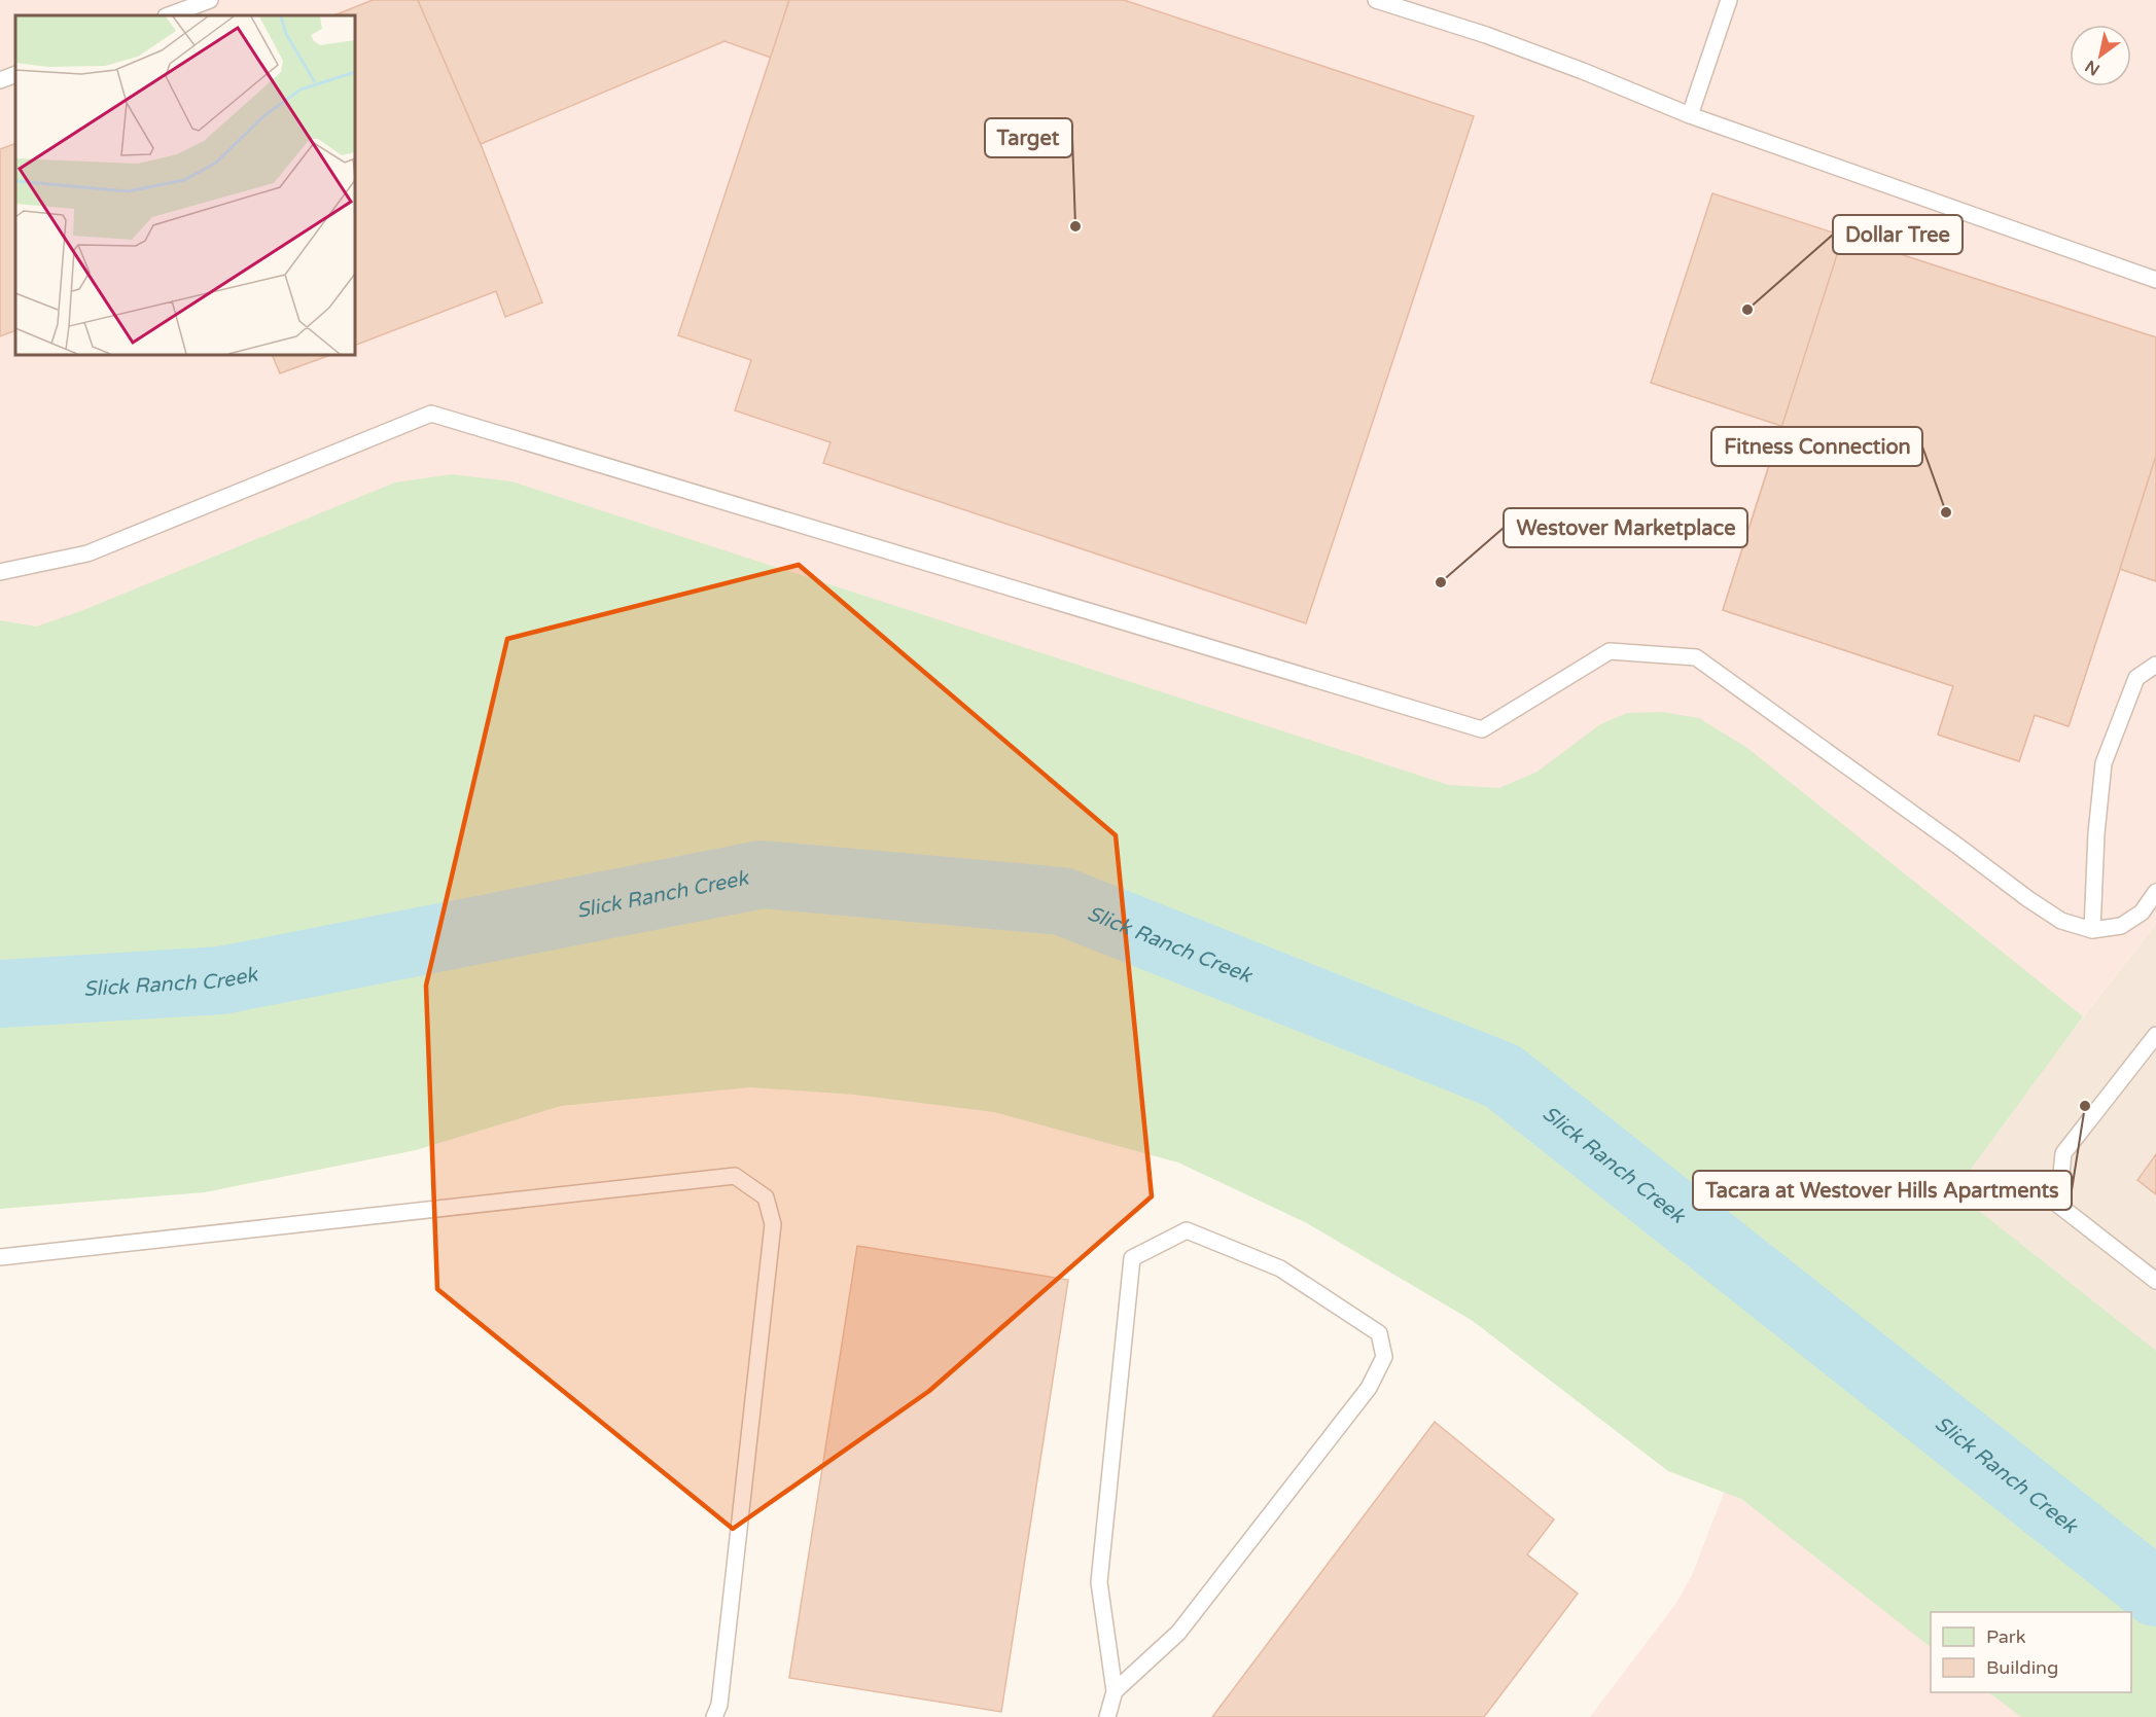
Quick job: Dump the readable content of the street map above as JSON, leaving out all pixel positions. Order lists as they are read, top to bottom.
{
  "water": ["Slick Ranch Creek"],
  "places": [
    "Target",
    "Dollar Tree",
    "Fitness Connection",
    "Westover Marketplace",
    "Tacara at Westover Hills Apartments"
  ],
  "legend": ["Park", "Building"],
  "north": "bottom left"
}
